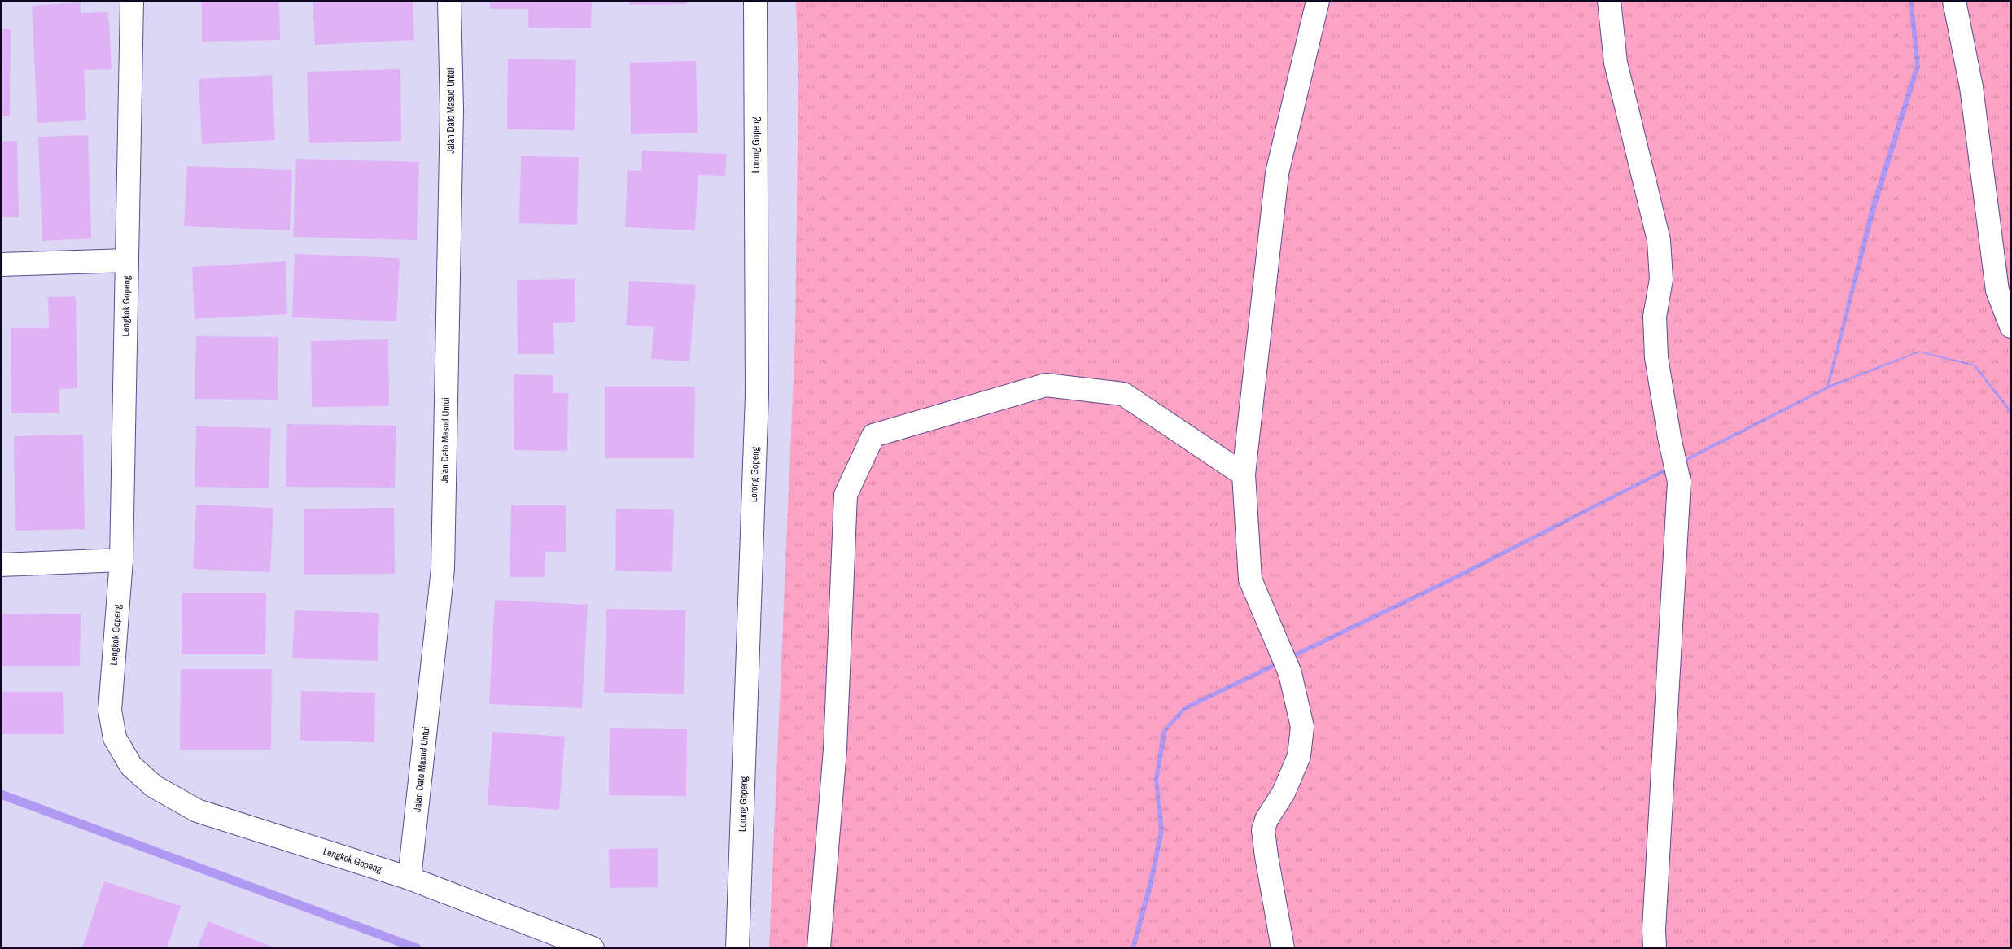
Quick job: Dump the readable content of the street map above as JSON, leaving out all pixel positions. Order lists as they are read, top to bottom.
{
  "streets": {
    "street": ["Jalan Dato Masud Untui", "Lorong Gopeng", "Lengkok Gopeng"]
  },
  "crossings": [
    ["Jalan Dato Masud Untui", "Lengkok Gopeng"]
  ]
}
